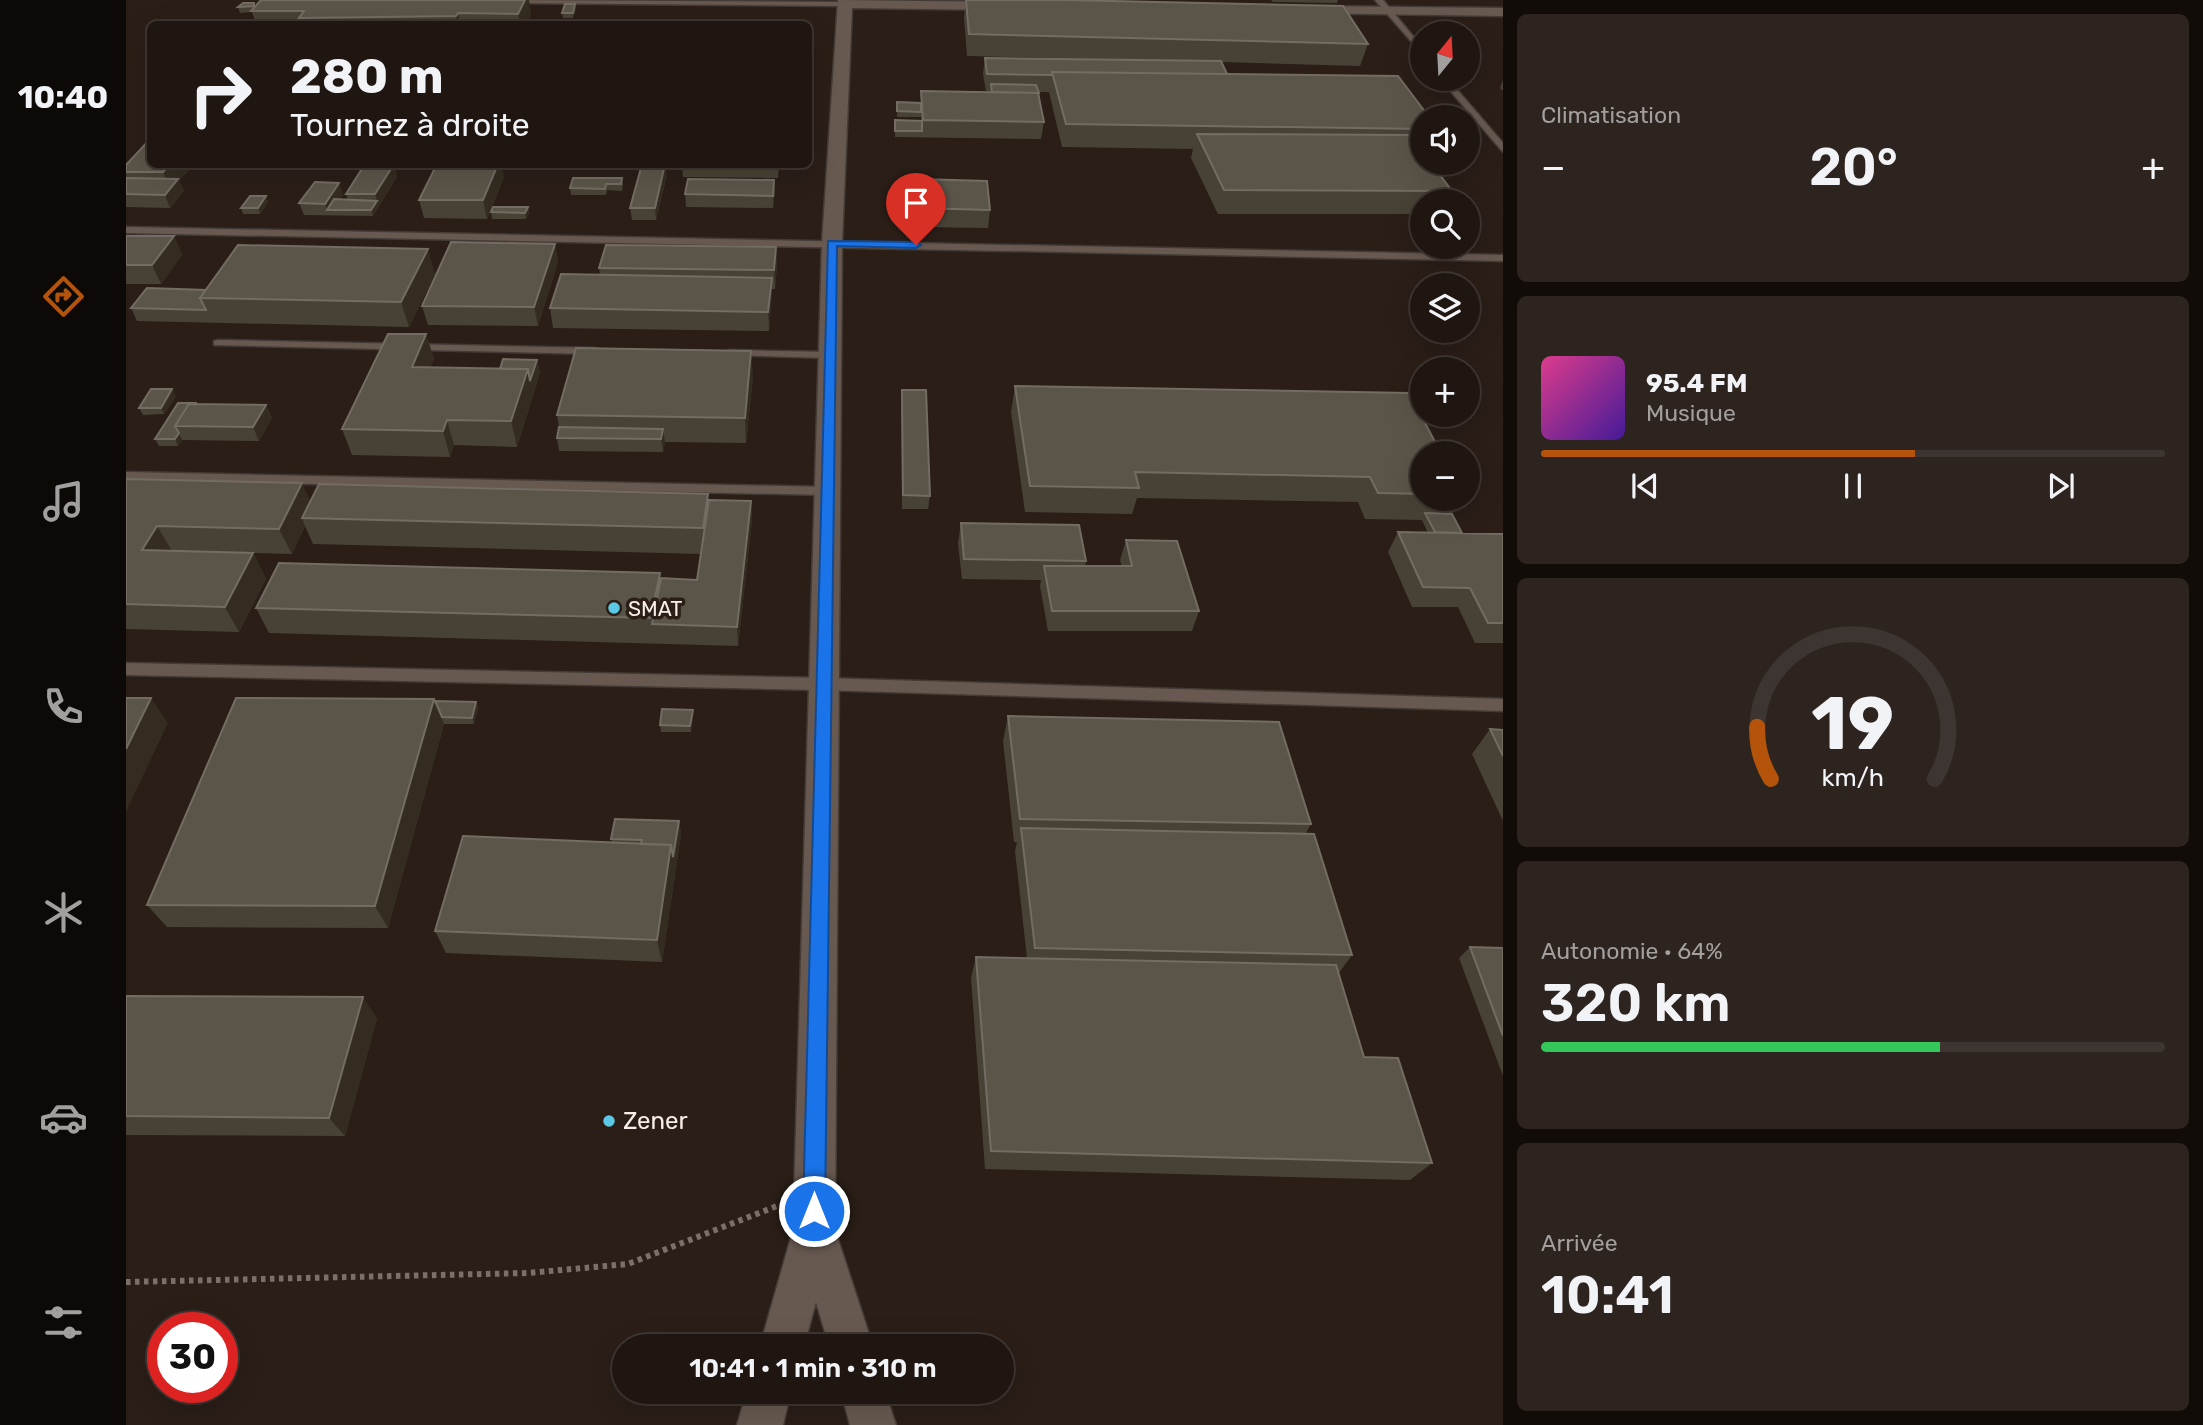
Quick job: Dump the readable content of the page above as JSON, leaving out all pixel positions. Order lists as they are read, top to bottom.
{
  "places": ["SMAT", "Zener"],
  "north": "top",
  "page": {
    "tabs": "10:40",
    "tile": [
      "Climatisation",
      ["Autonomie · 64%", "320 km"],
      ["Arrivée", "10:41"]
    ],
    "map_buttons": ["+", "−"],
    "turn": ["280 m", "Tournez à droite"],
    "heat": ["−", "20°", "+"],
    "song": ["95.4 FM", "Musique"],
    "limit": "30",
    "trip": "10:41 · 1 min · 310 m",
    "gauge": ["19", "km/h"]
  }
}
